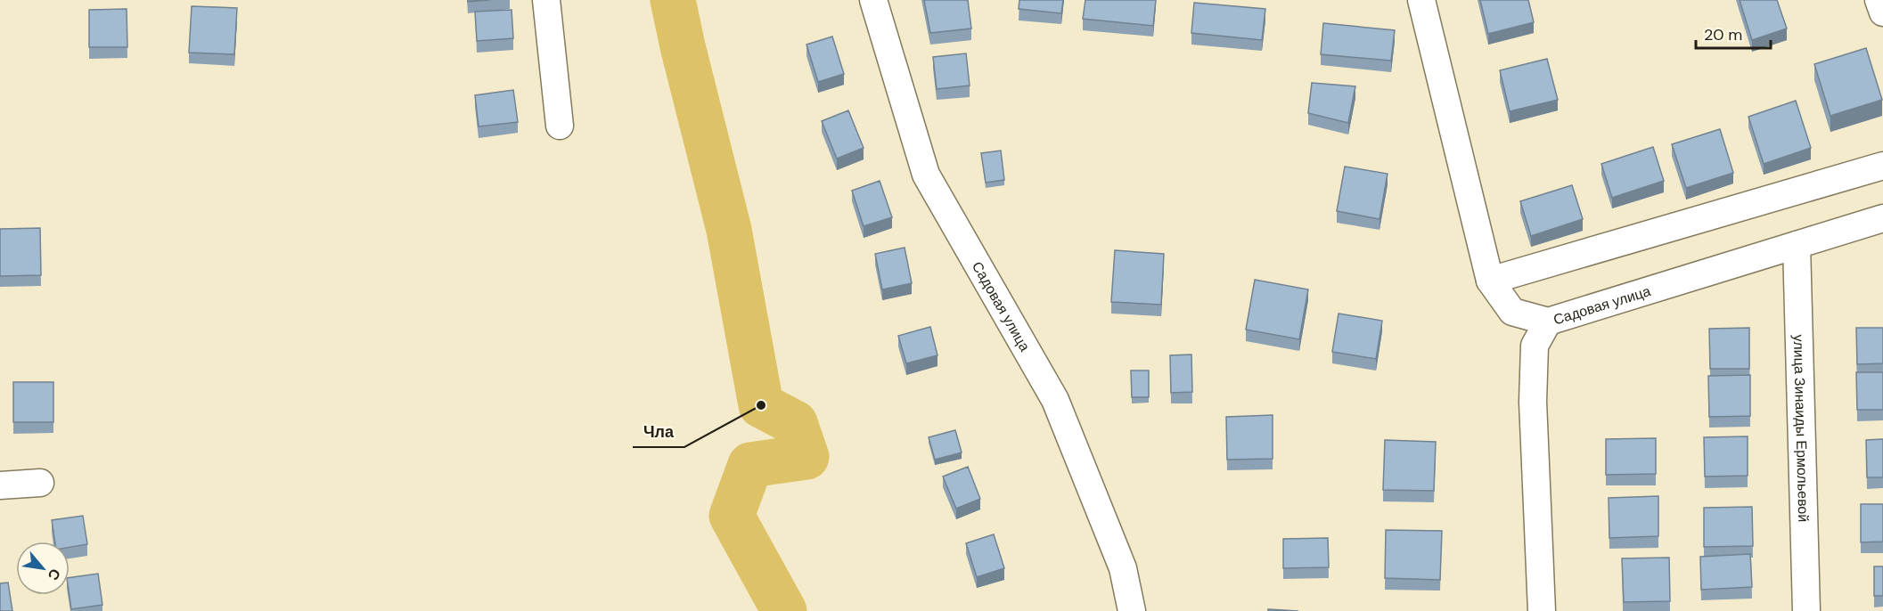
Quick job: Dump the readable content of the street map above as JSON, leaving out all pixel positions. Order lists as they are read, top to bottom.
{
  "streets": {
    "street": ["Садовая улица", "улица Зинаиды Ермольевой"]
  },
  "crossings": [
    ["Садовая улица", "улица Зинаиды Ермольевой"]
  ],
  "places": ["Чла"],
  "scale_bar": "20 m",
  "north": "bottom right"
}
